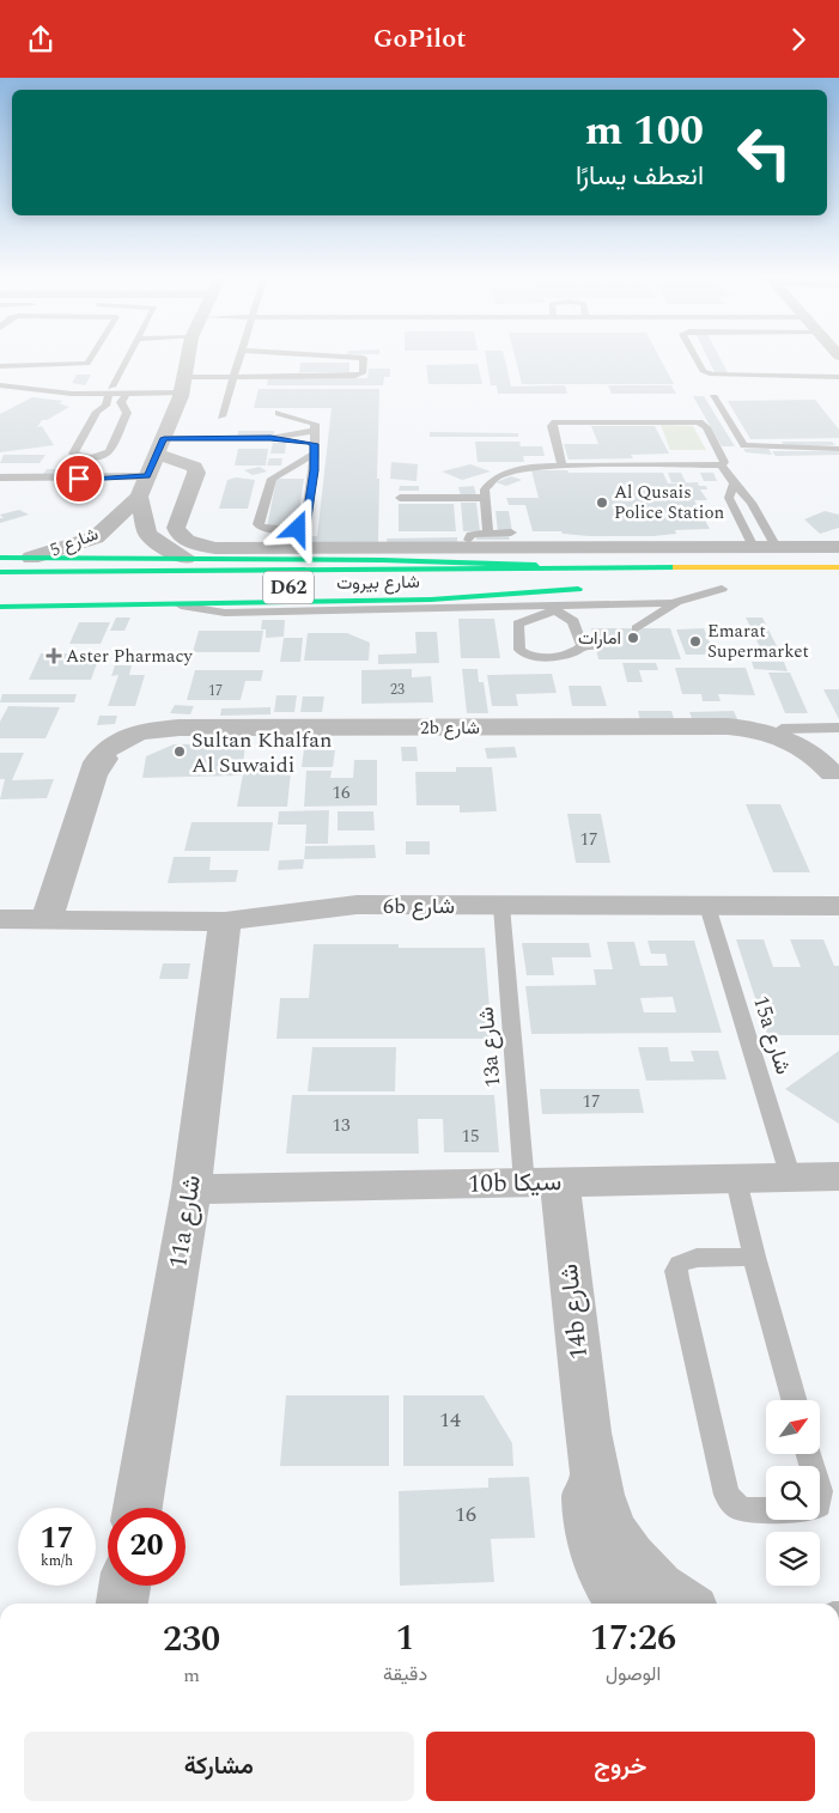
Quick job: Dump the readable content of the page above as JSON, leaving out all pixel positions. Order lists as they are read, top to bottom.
{
  "streets": {
    "main road": ["شارع بيروت", "D62"],
    "street": [
      "شارع 5",
      "2b شارع",
      "6b شارع",
      "10b سيكا",
      "11a شارع",
      "14b شارع"
    ],
    "lane": ["15a شارع", "13a شارع"]
  },
  "crossings": [
    ["شارع 5", "شارع بيروت"],
    ["2b شارع", "6b شارع"],
    ["6b شارع", "15a شارع"],
    ["6b شارع", "13a شارع"],
    ["6b شارع", "11a شارع"],
    ["15a شارع", "10b سيكا"],
    ["13a شارع", "10b سيكا"],
    ["13a شارع", "14b شارع"],
    ["10b سيكا", "11a شارع"],
    ["10b سيكا", "14b شارع"]
  ],
  "places": {
    "other": [
      "Al Qusais Police Station",
      "امارات",
      "Emarat Supermarket",
      "Sultan Khalfan Al Suwaidi"
    ],
    "health": ["Aster Pharmacy"]
  },
  "house_numbers": [
    "23",
    "17",
    "16",
    "17",
    "17",
    "13",
    "15",
    "14",
    "16"
  ],
  "north": "top right",
  "page": {
    "header": "GoPilot",
    "turn": ["100 m", "انعطف يسارًا"],
    "speed": "17 km/h",
    "limit": "20",
    "eta": [
      "17:26",
      "الوصول",
      "1",
      "دقيقة",
      "230",
      "m"
    ],
    "buttons": ["خروج", "مشاركة"]
  }
}
